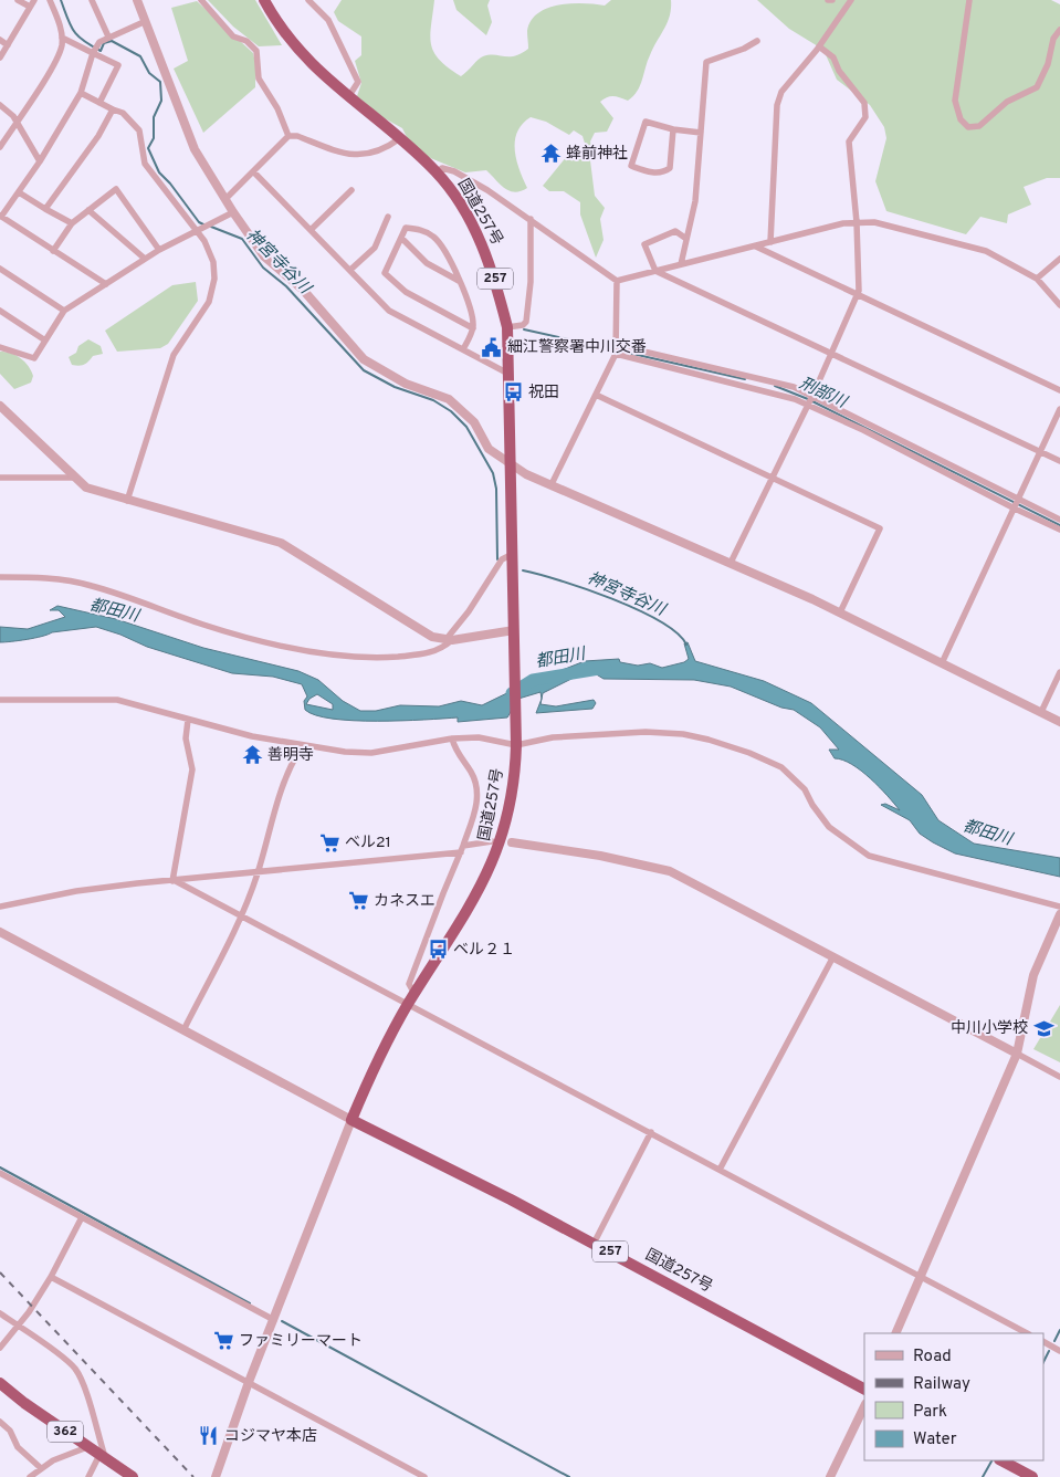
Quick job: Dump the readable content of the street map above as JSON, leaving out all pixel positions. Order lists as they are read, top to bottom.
{
  "streets": {
    "highway": ["国道257号", "257", "362"]
  },
  "water": ["神宮寺谷川", "刑部川", "都田川"],
  "places": {
    "temple": ["蜂前神社", "善明寺"],
    "public building": ["細江警察署中川交番"],
    "bus stop": ["祝田", "ベル２１"],
    "supermarket": ["ベル21", "カネスエ", "ファミリーマート"],
    "school or university": ["中川小学校"],
    "restaurant": ["コジマヤ本店"]
  },
  "legend": [
    "Road",
    "Railway",
    "Park",
    "Water"
  ]
}
